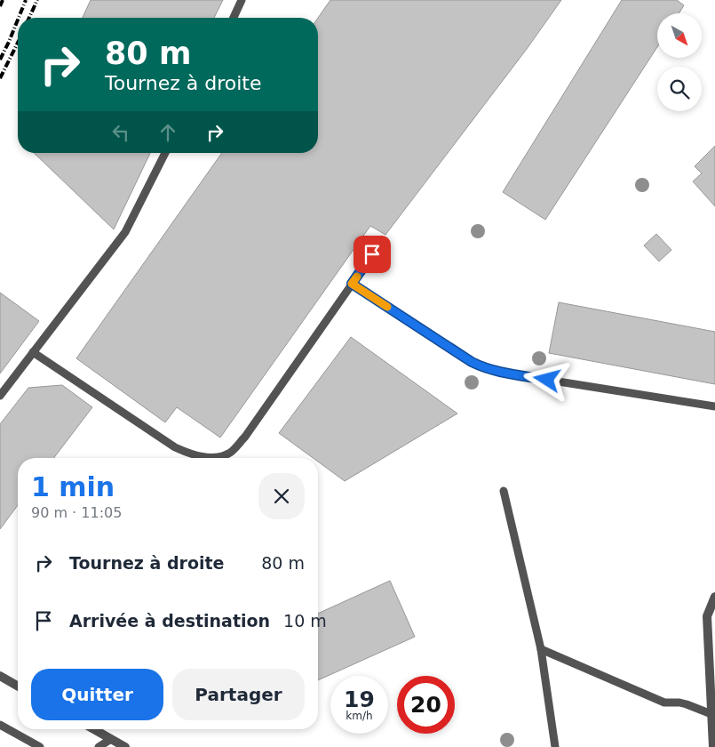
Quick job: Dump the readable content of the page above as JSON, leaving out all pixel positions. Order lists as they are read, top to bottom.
{
  "north": "bottom right",
  "page": {
    "turn": ["80 m", "Tournez à droite"],
    "heading": ["1 min", "90 m · 11:05"],
    "list": [
      {
        "name": "Tournez à droite",
        "value": "80 m"
      },
      {
        "name": "Arrivée à destination",
        "value": "10 m"
      }
    ],
    "buttons": ["Quitter", "Partager"],
    "speed": "19 km/h",
    "limit": "20"
  }
}
